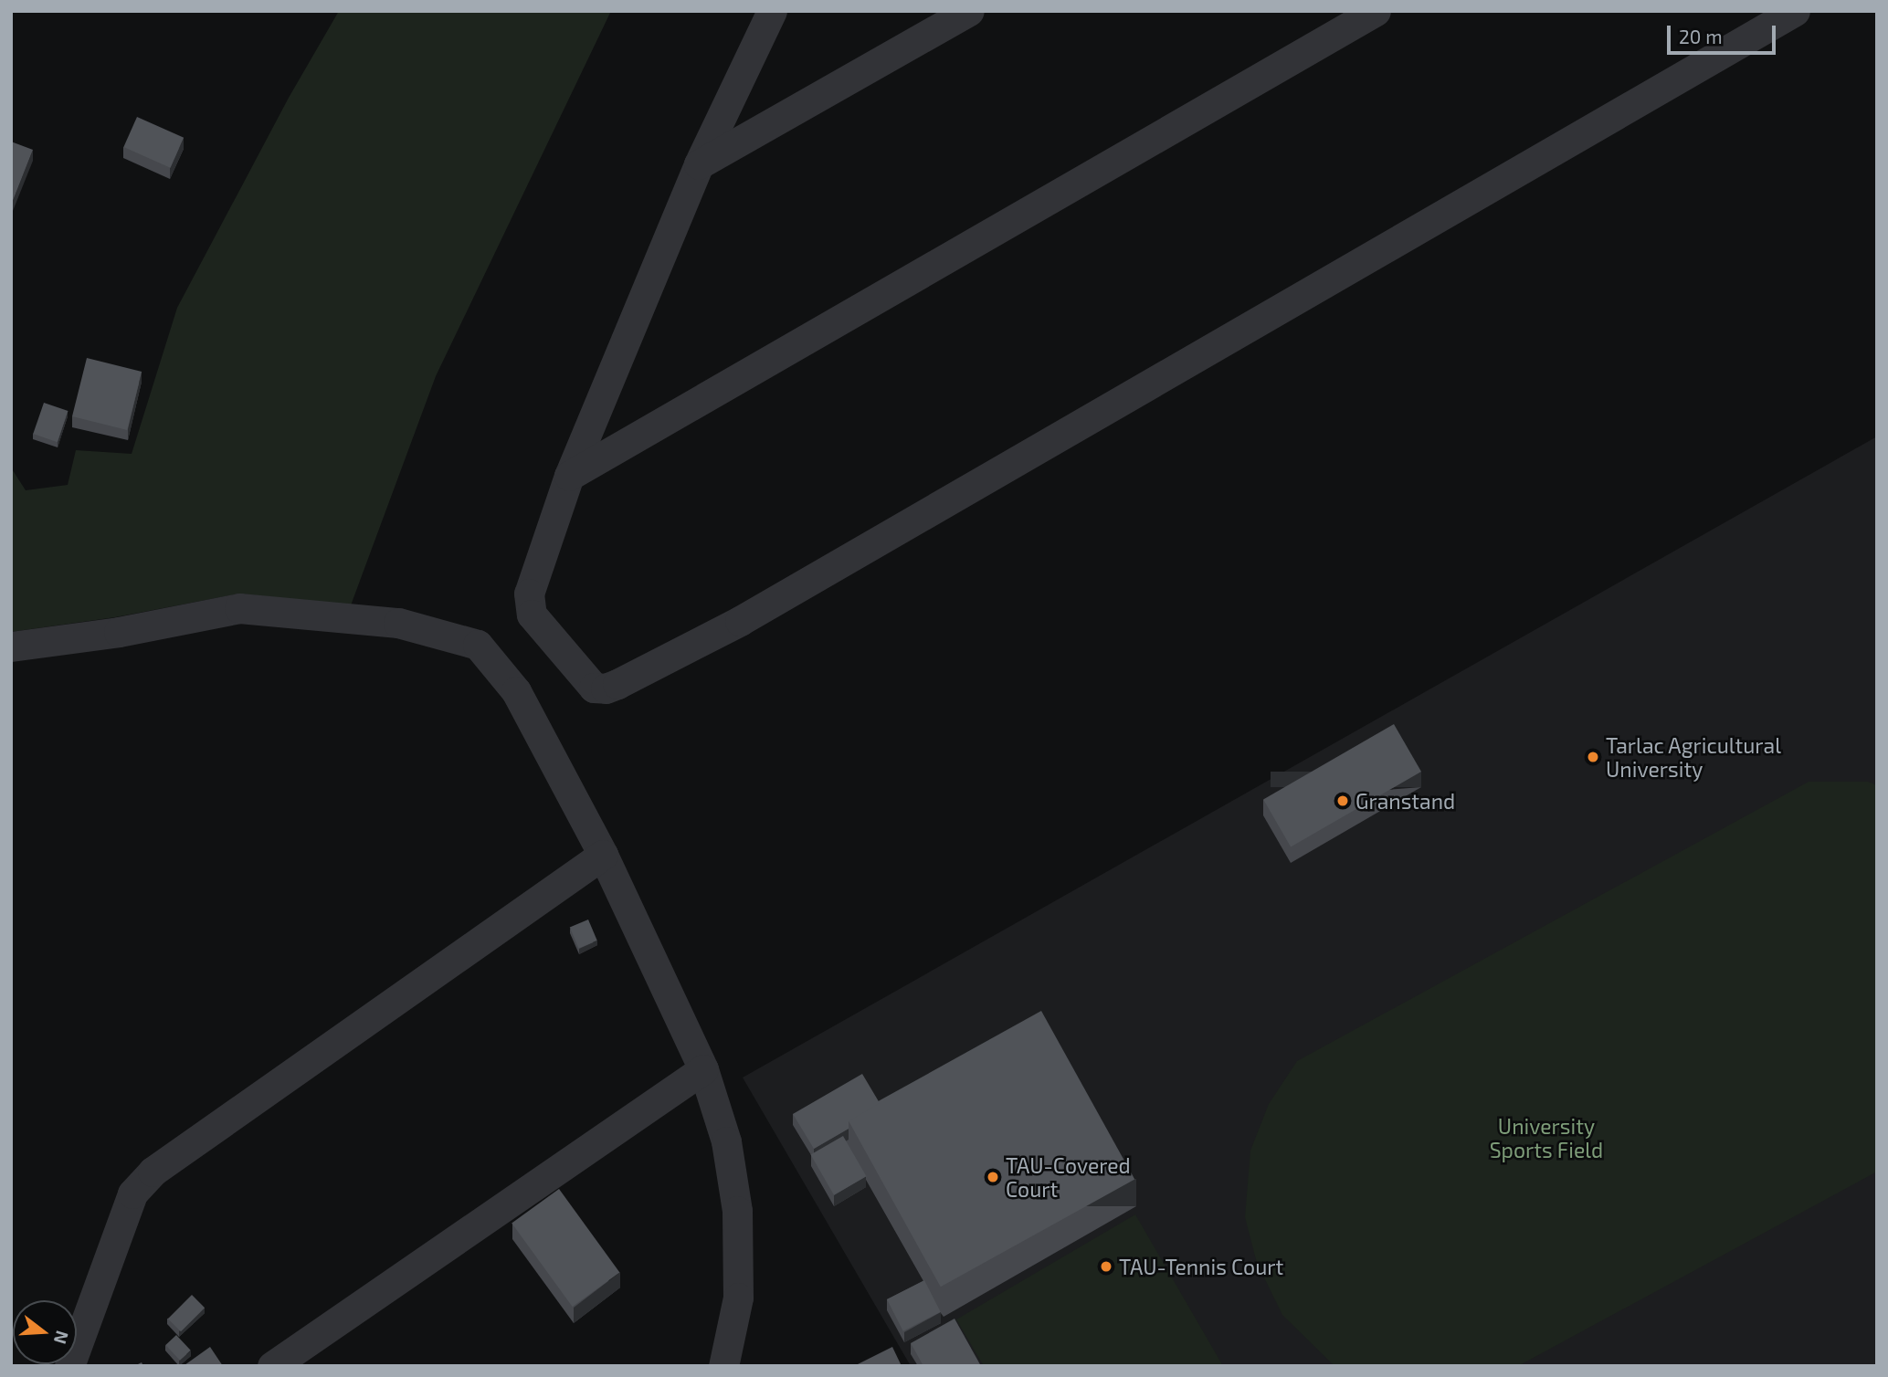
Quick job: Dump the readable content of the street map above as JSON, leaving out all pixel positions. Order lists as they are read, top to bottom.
{
  "parks": ["University Sports Field"],
  "places": [
    "Tarlac Agricultural University",
    "Granstand",
    "TAU-Covered Court",
    "TAU-Tennis Court"
  ],
  "scale_bar": "20 m",
  "north": "right"
}
